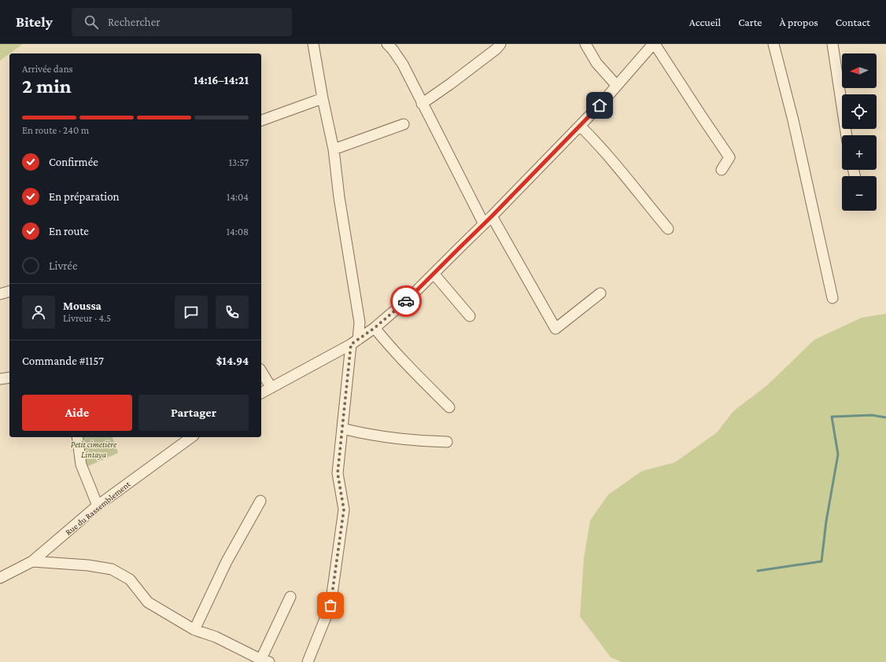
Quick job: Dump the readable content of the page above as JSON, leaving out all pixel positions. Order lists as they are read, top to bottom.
{
  "streets": {
    "street": ["Rue du Rassemblement"]
  },
  "parks": ["Petit cimetière Lintaya"],
  "north": "left",
  "page": {
    "header": "Bitely",
    "search": "Rechercher",
    "nav": [
      "Accueil",
      "Carte",
      "À propos",
      "Contact"
    ],
    "map_buttons": ["+", "−"],
    "heading": ["2 min", "Arrivée dans", "14:16–14:21"],
    "panel": [
      "Moussa",
      "Livreur · 4.5",
      "Commande #1157",
      "$14.94"
    ],
    "bar": "En route · 240 m",
    "list": [
      ["Confirmée", "13:57"],
      ["En préparation", "14:04"],
      ["En route", "14:08"],
      "Livrée"
    ],
    "buttons": ["Aide", "Partager"]
  }
}
